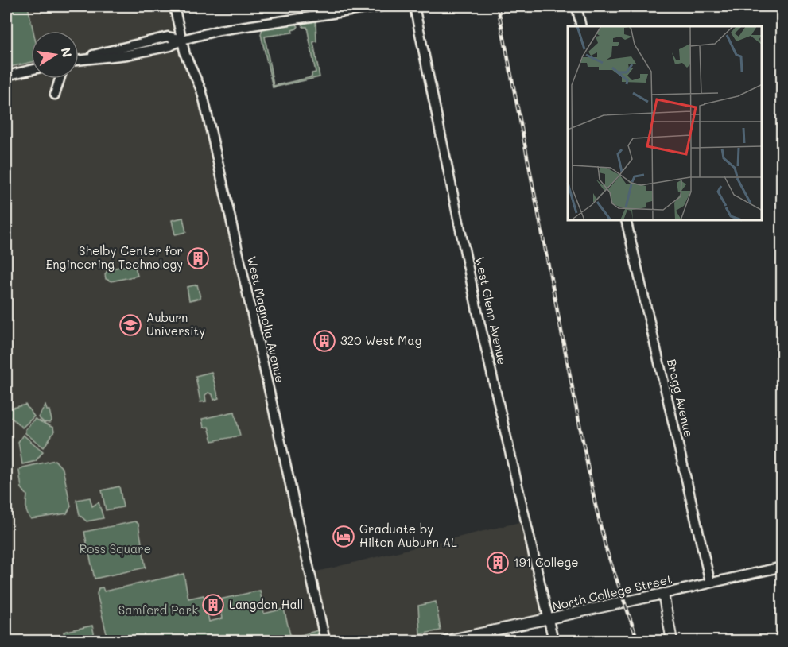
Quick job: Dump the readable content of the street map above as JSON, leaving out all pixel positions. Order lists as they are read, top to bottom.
{
  "streets": {
    "main road": [
      "West Glenn Avenue",
      "West Magnolia Avenue",
      "Bragg Avenue",
      "North College Street"
    ]
  },
  "crossings": [
    ["West Glenn Avenue", "North College Street"],
    ["Bragg Avenue", "North College Street"]
  ],
  "parks": ["Ross Square", "Samford Park"],
  "places": {
    "building": [
      "Shelby Center for Engineering Technology",
      "320 West Mag",
      "191 College",
      "Langdon Hall"
    ],
    "school or university": ["Auburn University"],
    "hotel": ["Graduate by Hilton Auburn AL"]
  },
  "north": "right"
}
